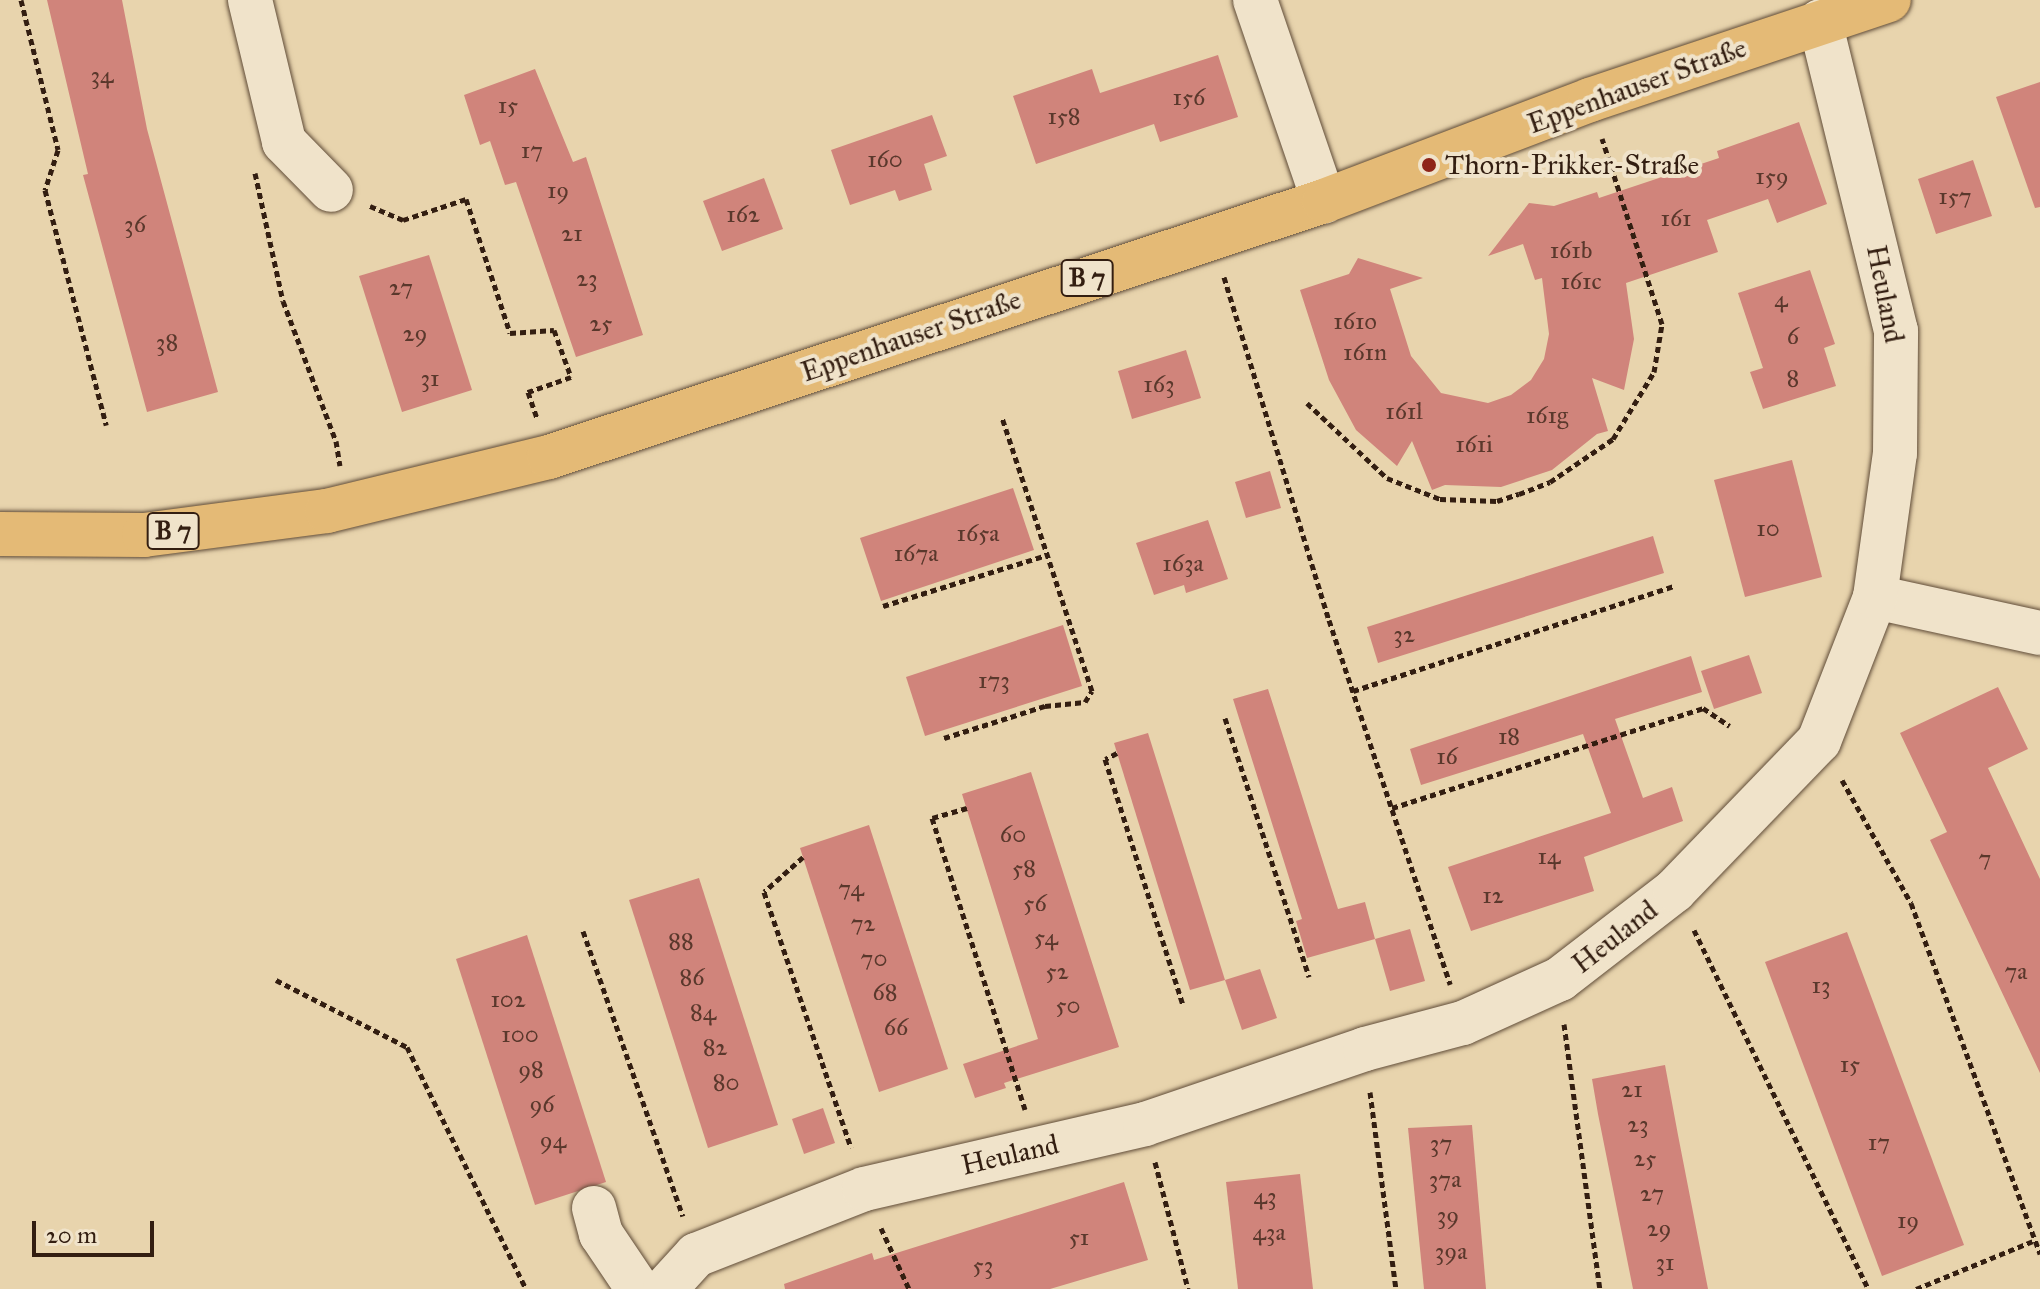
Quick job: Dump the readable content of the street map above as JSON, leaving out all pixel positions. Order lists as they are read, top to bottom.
{
  "streets": {
    "main road": ["Eppenhauser Straße", "B 7"],
    "street": ["Heuland"]
  },
  "crossings": [
    ["Eppenhauser Straße", "Heuland"]
  ],
  "places": ["Thorn-Prikker-Straße"],
  "house_numbers": [
    "34",
    "156",
    "15",
    "158",
    "17",
    "160",
    "159",
    "19",
    "157",
    "162",
    "161",
    "36",
    "21",
    "161b",
    "23",
    "161c",
    "27",
    "4",
    "161o",
    "25",
    "29",
    "6",
    "38",
    "161n",
    "31",
    "8",
    "163",
    "161l",
    "161g",
    "161i",
    "10",
    "165a",
    "167a",
    "163a",
    "32",
    "173",
    "18",
    "16",
    "60",
    "14",
    "7",
    "58",
    "74",
    "12",
    "56",
    "72",
    "54",
    "88",
    "70",
    "52",
    "7a",
    "86",
    "13",
    "68",
    "102",
    "50",
    "84",
    "66",
    "100",
    "82",
    "15",
    "98",
    "80",
    "21",
    "96",
    "23",
    "94",
    "17",
    "37",
    "25",
    "37a",
    "27",
    "43",
    "39",
    "19",
    "29",
    "43a",
    "51",
    "39a",
    "31",
    "53"
  ],
  "scale_bar": "20 m"
}
